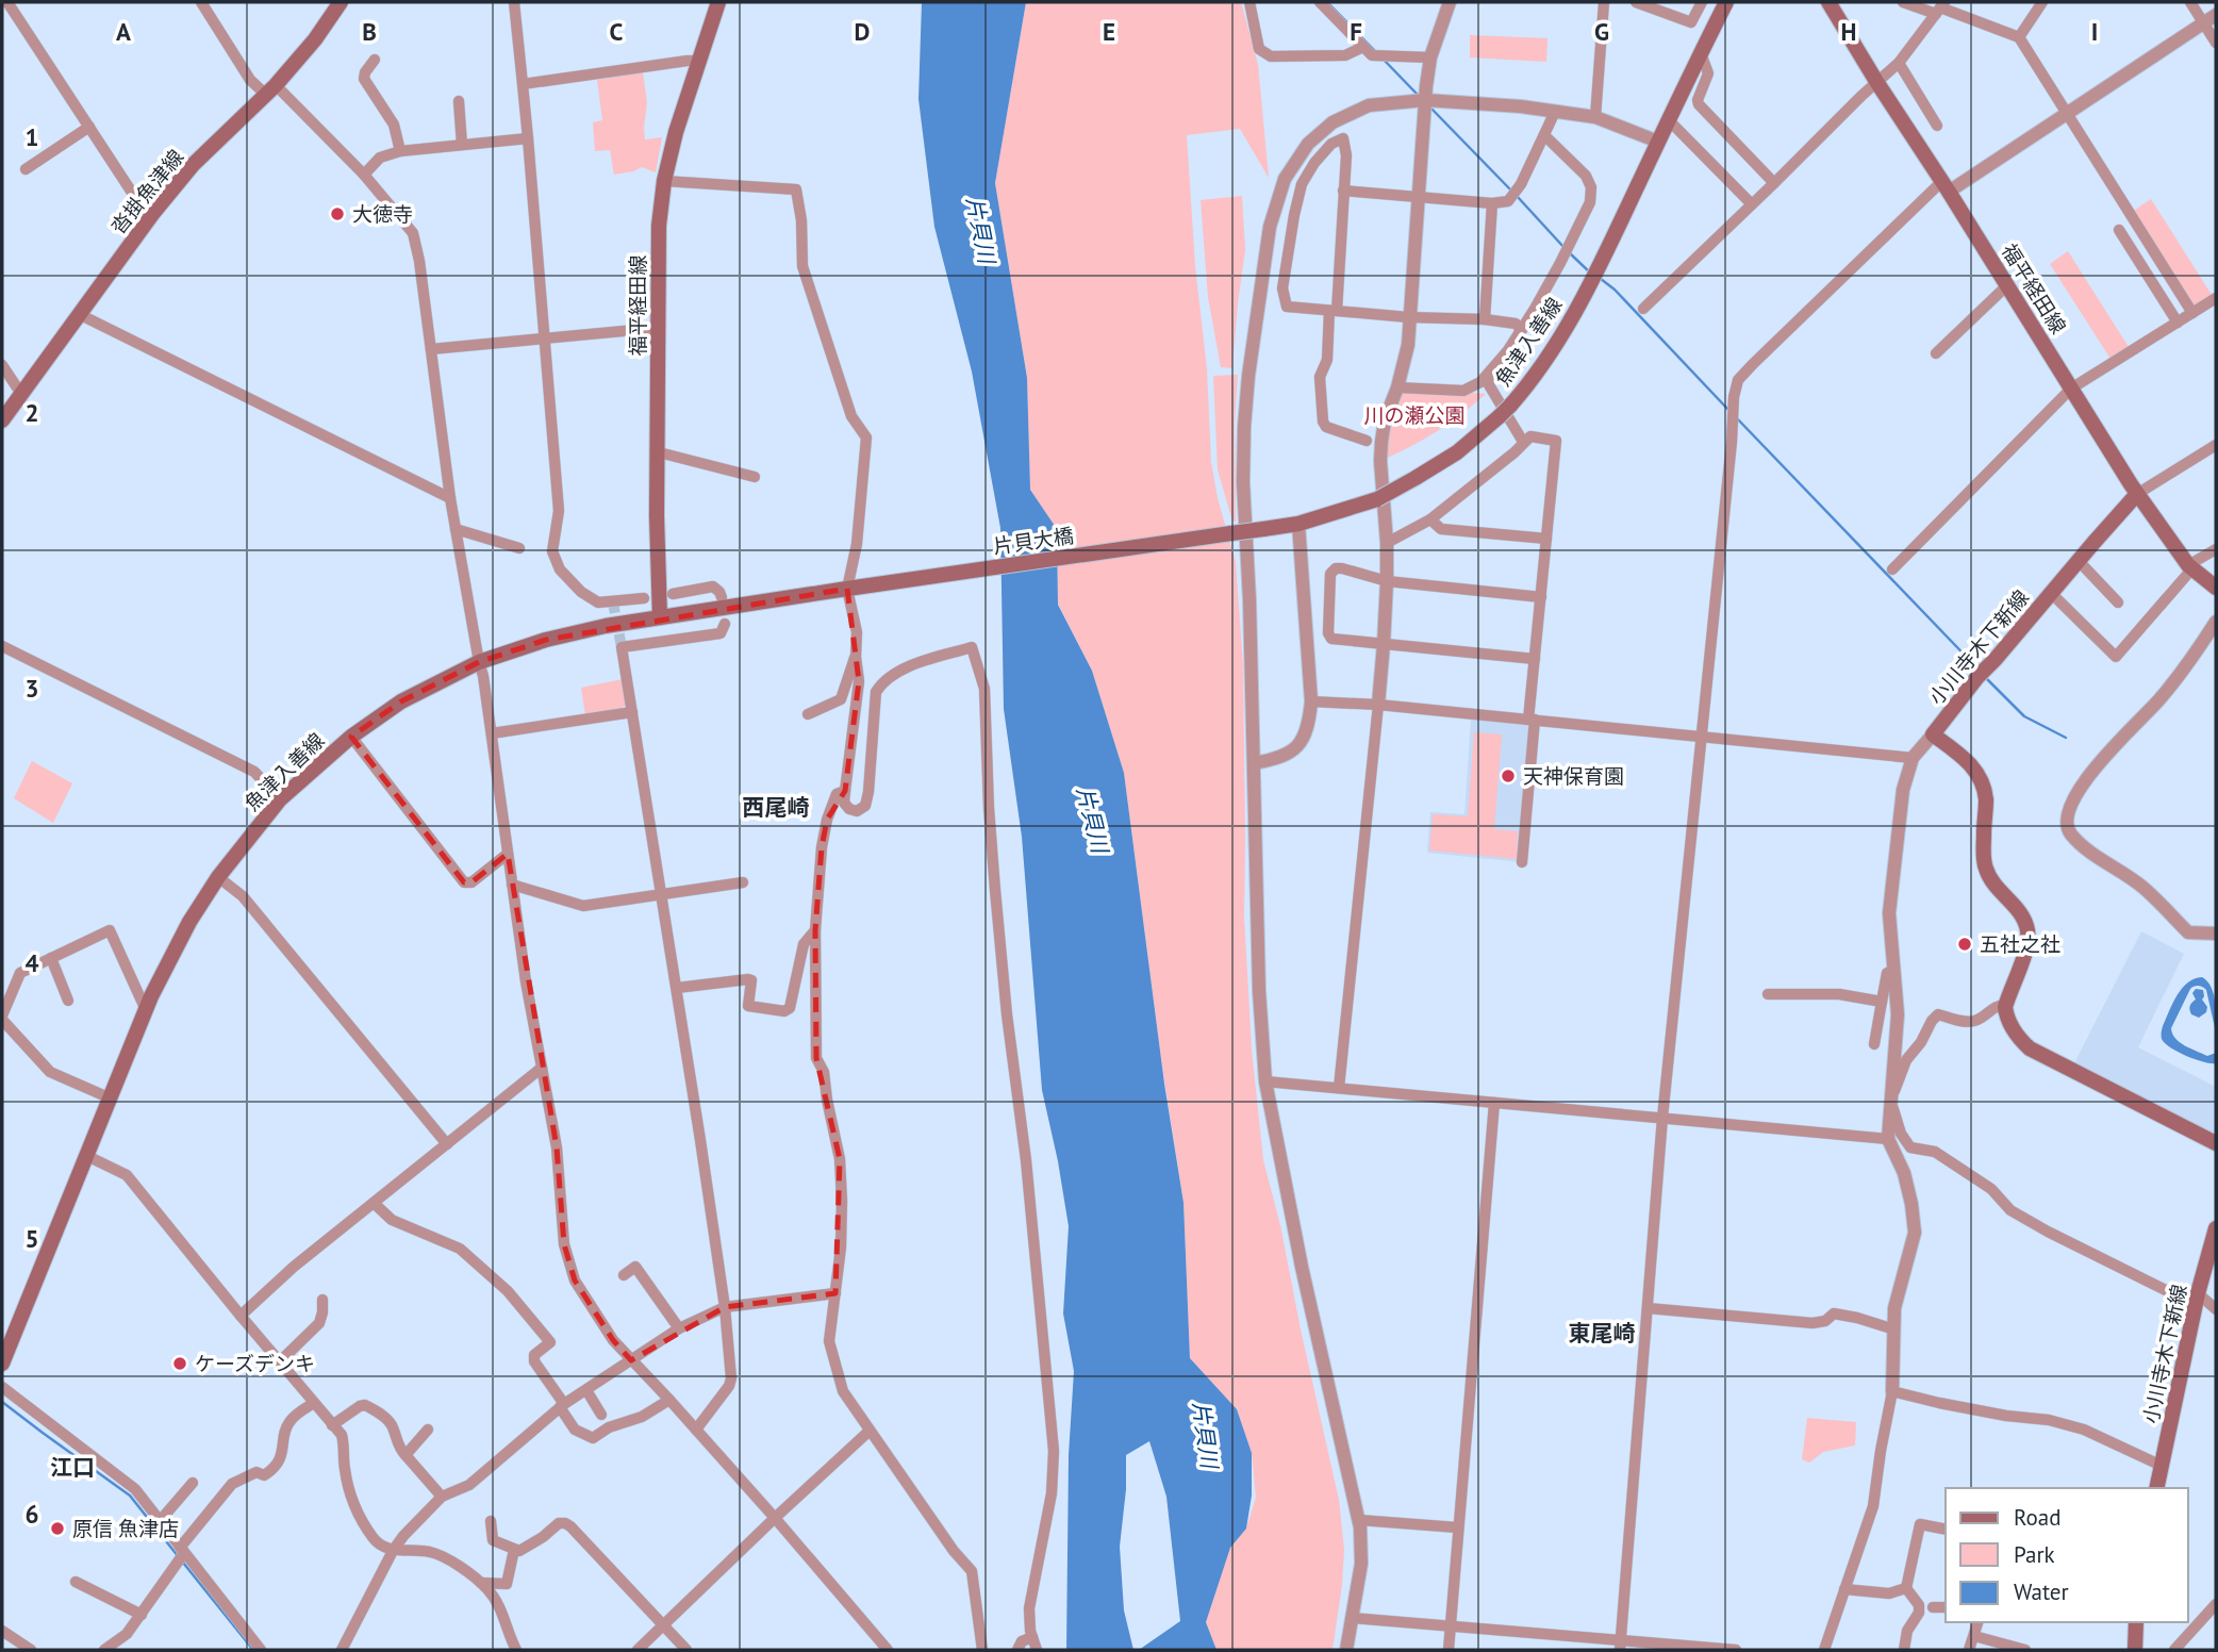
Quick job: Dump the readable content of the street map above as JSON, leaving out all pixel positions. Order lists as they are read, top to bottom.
{
  "streets": {
    "main road": [
      "沓掛魚津線",
      "福平経田線",
      "魚津入善線",
      "片貝大橋",
      "小川寺木下新線"
    ]
  },
  "crossings": [
    ["福平経田線", "魚津入善線"],
    ["福平経田線", "小川寺木下新線"],
    ["魚津入善線", "片貝大橋"]
  ],
  "districts": ["西尾崎", "東尾崎", "江口"],
  "water": ["片貝川"],
  "parks": ["川の瀬公園"],
  "places": [
    "大徳寺",
    "天神保育園",
    "五社之社",
    "ケーズデンキ",
    "原信 魚津店"
  ],
  "legend": ["Road", "Park", "Water"],
  "grid": {
    "columns": [
      "A",
      "B",
      "C",
      "D",
      "E",
      "F",
      "G",
      "H",
      "I"
    ],
    "rows": [
      "1",
      "2",
      "3",
      "4",
      "5",
      "6"
    ]
  }
}
